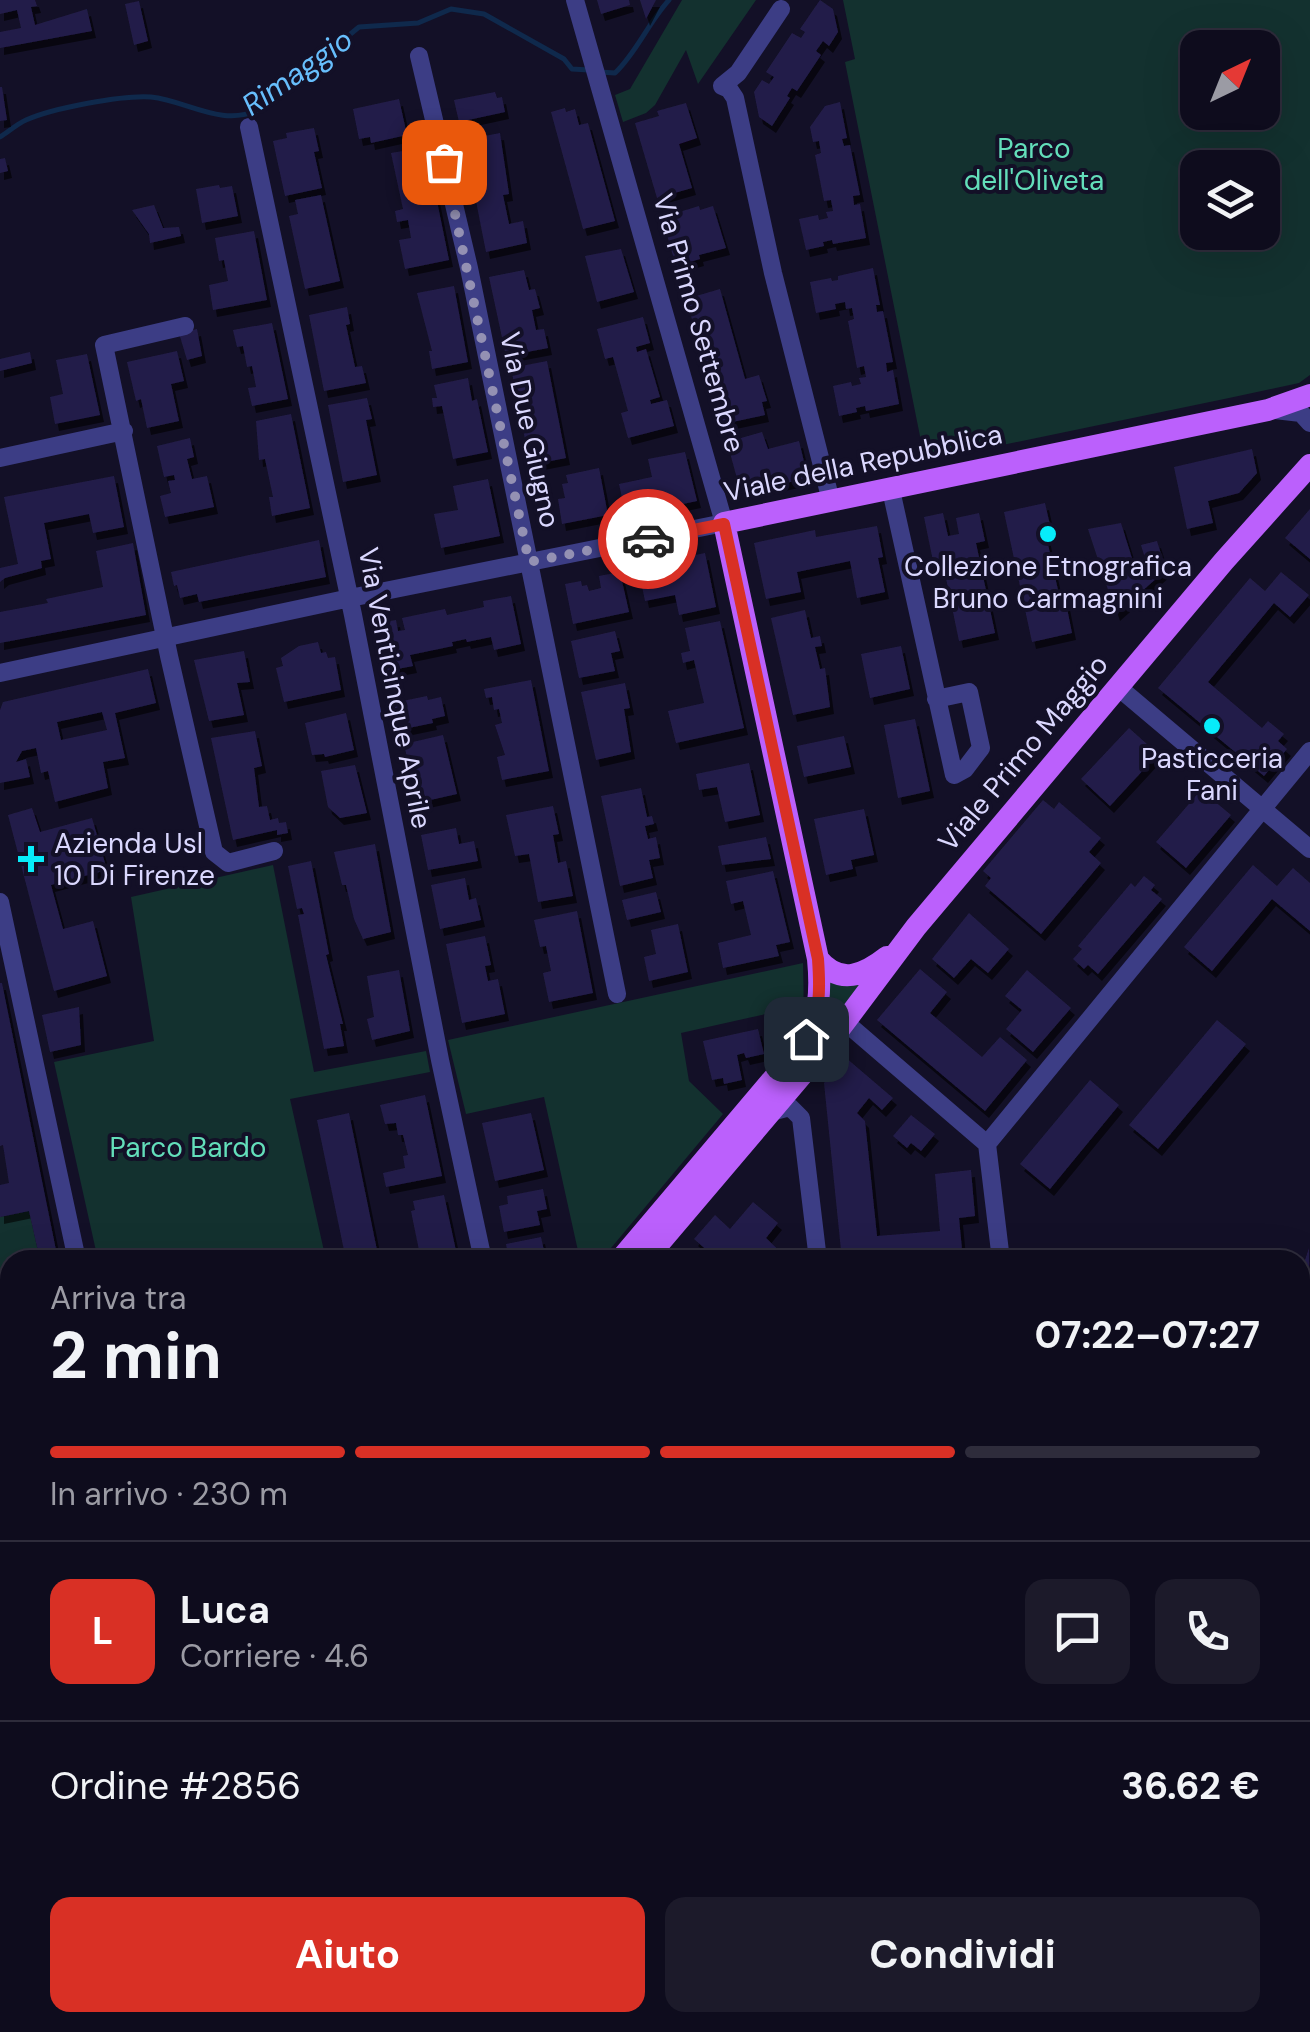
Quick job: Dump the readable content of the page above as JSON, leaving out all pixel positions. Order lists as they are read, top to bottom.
{
  "streets": {
    "main road": ["Via Primo Settembre", "Viale della Repubblica", "Viale Primo Maggio"],
    "street": ["Via Due Giugno", "Via Venticinque Aprile"]
  },
  "crossings": [
    ["Via Primo Settembre", "Viale della Repubblica"],
    ["Via Primo Settembre", "Viale Primo Maggio"],
    ["Via Due Giugno", "Viale della Repubblica"],
    ["Viale della Repubblica", "Via Venticinque Aprile"]
  ],
  "water": ["Rimaggio"],
  "parks": ["Parco dell'Oliveta", "Parco Bardo"],
  "places": {
    "other": ["Collezione Etnografica Bruno Carmagnini", "Pasticceria Fani"],
    "health": ["Azienda Usl 10 Di Firenze"]
  },
  "north": "top right",
  "page": {
    "heading": ["2 min", "Arriva tra", "07:22–07:27"],
    "panel": [
      "Luca",
      "Corriere · 4.6",
      "Ordine #2856",
      "36.62 €"
    ],
    "bar": "In arrivo · 230 m",
    "round": "L",
    "buttons": ["Aiuto", "Condividi"]
  }
}
